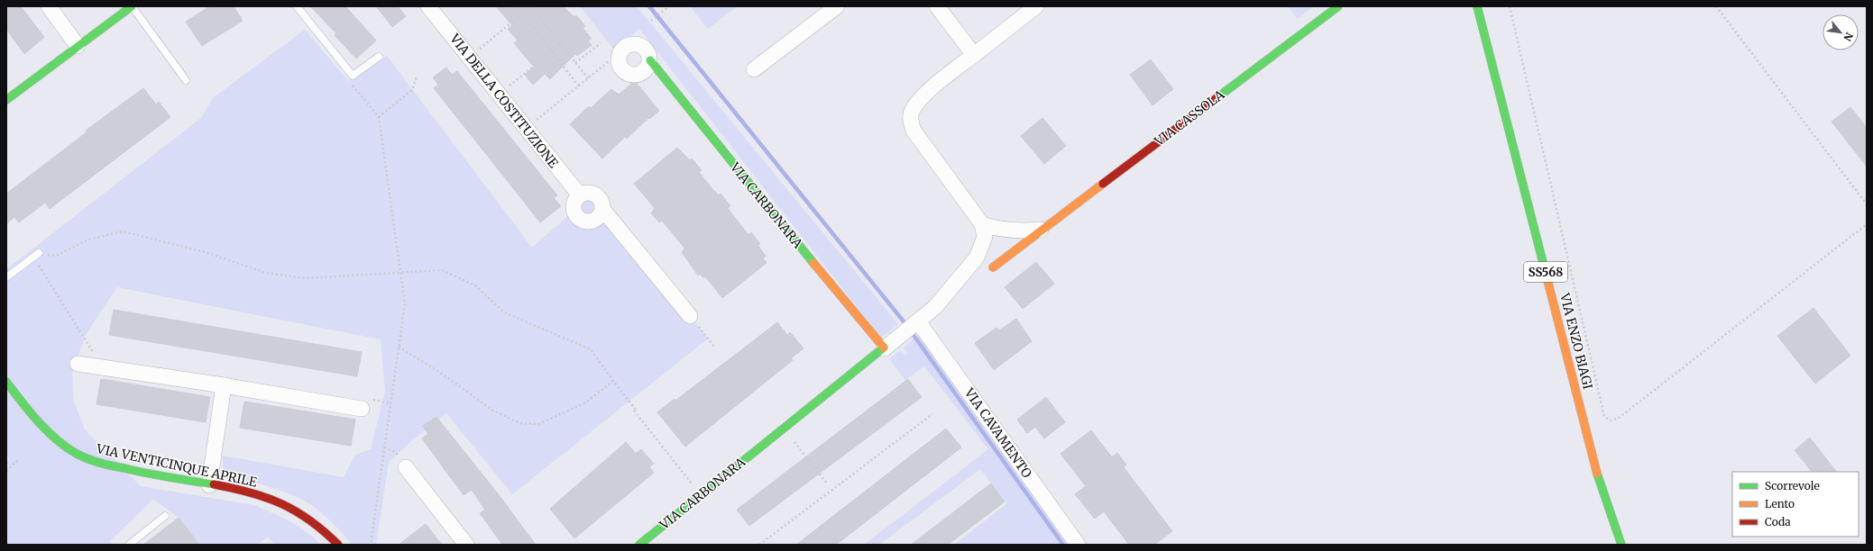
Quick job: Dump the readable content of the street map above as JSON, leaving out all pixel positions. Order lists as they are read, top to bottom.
{
  "streets": {
    "street": [
      "VIA DELLA COSTITUZIONE",
      "VIA CASSOLA",
      "VIA CARBONARA",
      "SS568",
      "VIA ENZO BIAGI",
      "VIA CAVAMENTO",
      "VIA VENTICINQUE APRILE"
    ]
  },
  "crossings": [
    ["VIA CARBONARA", "VIA CAVAMENTO"]
  ],
  "legend": ["Scorrevole", "Lento", "Coda"],
  "north": "bottom right"
}
